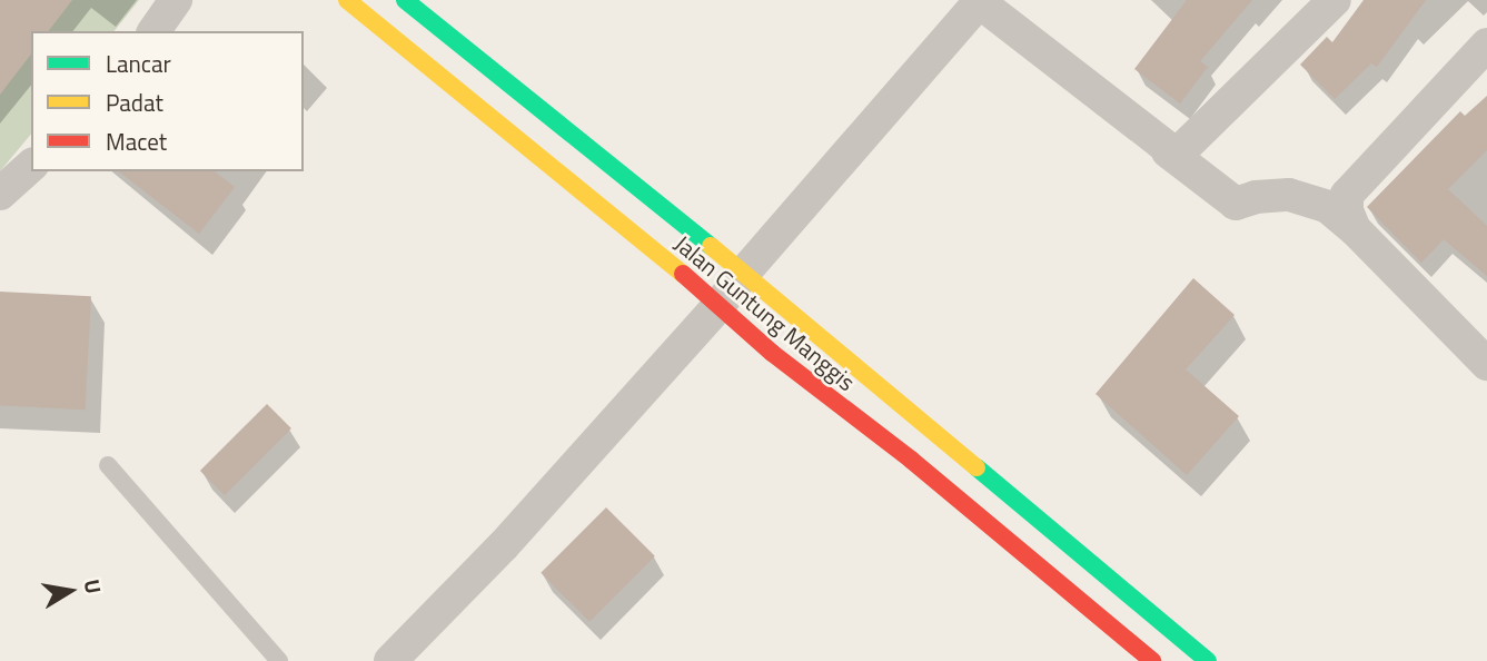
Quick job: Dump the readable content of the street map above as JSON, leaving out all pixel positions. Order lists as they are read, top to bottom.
{
  "streets": {
    "street": ["Jalan Guntung Manggis"]
  },
  "legend": ["Lancar", "Padat", "Macet"],
  "north": "right"
}
